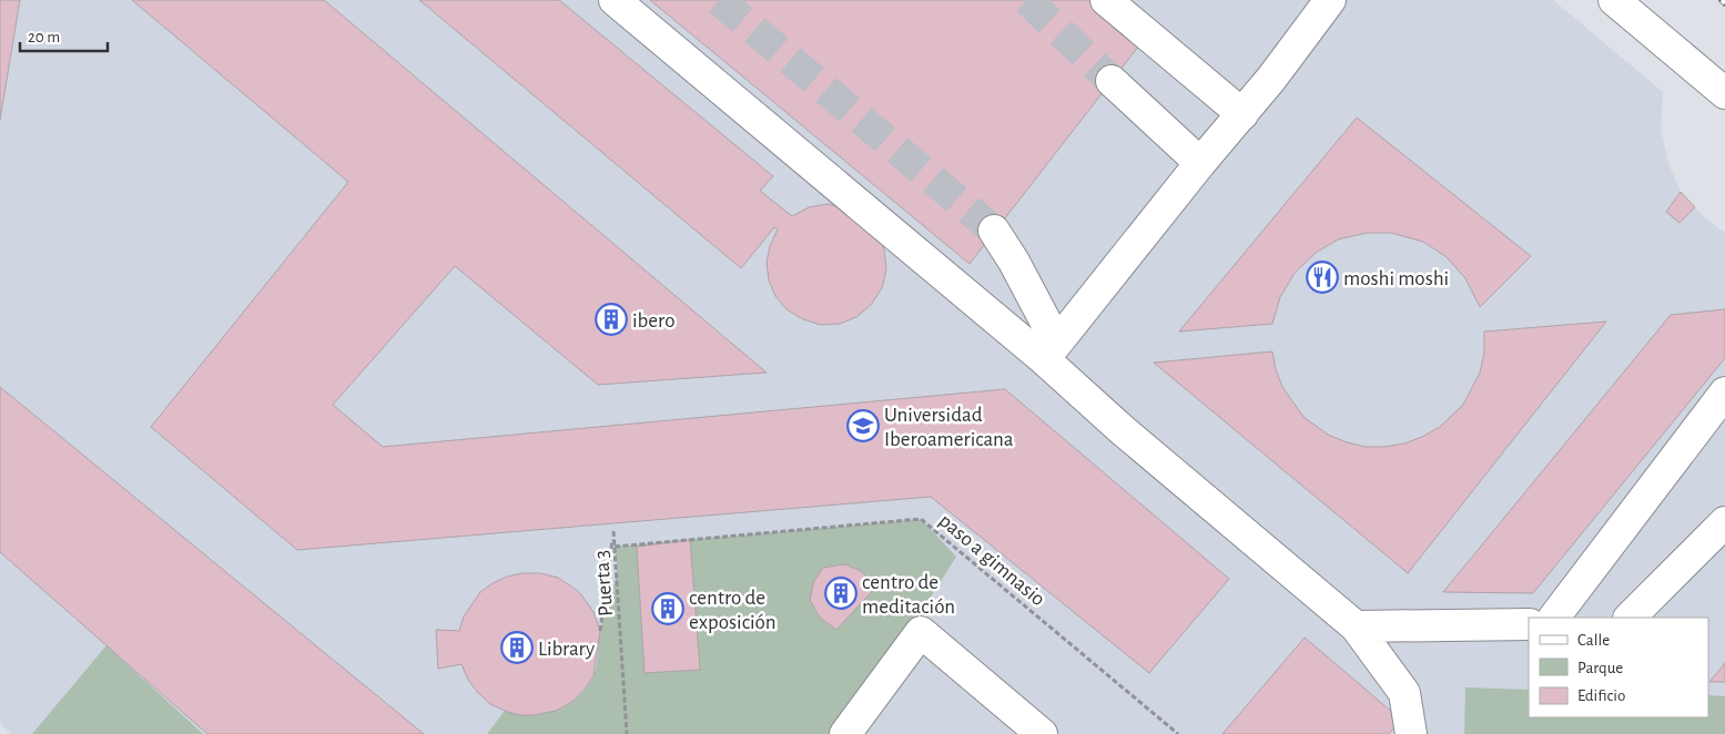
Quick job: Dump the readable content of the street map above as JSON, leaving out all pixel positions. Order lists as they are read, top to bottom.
{
  "streets": {
    "path": ["paso a gimnasio", "Puerta 3"]
  },
  "crossings": [
    ["paso a gimnasio", "Puerta 3"]
  ],
  "places": {
    "restaurant": ["moshi moshi"],
    "building": [
      "ibero",
      "centro de meditación",
      "centro de exposición",
      "Library"
    ],
    "school or university": ["Universidad Iberoamericana"]
  },
  "legend": ["Calle", "Parque", "Edificio"],
  "scale_bar": "20 m"
}
